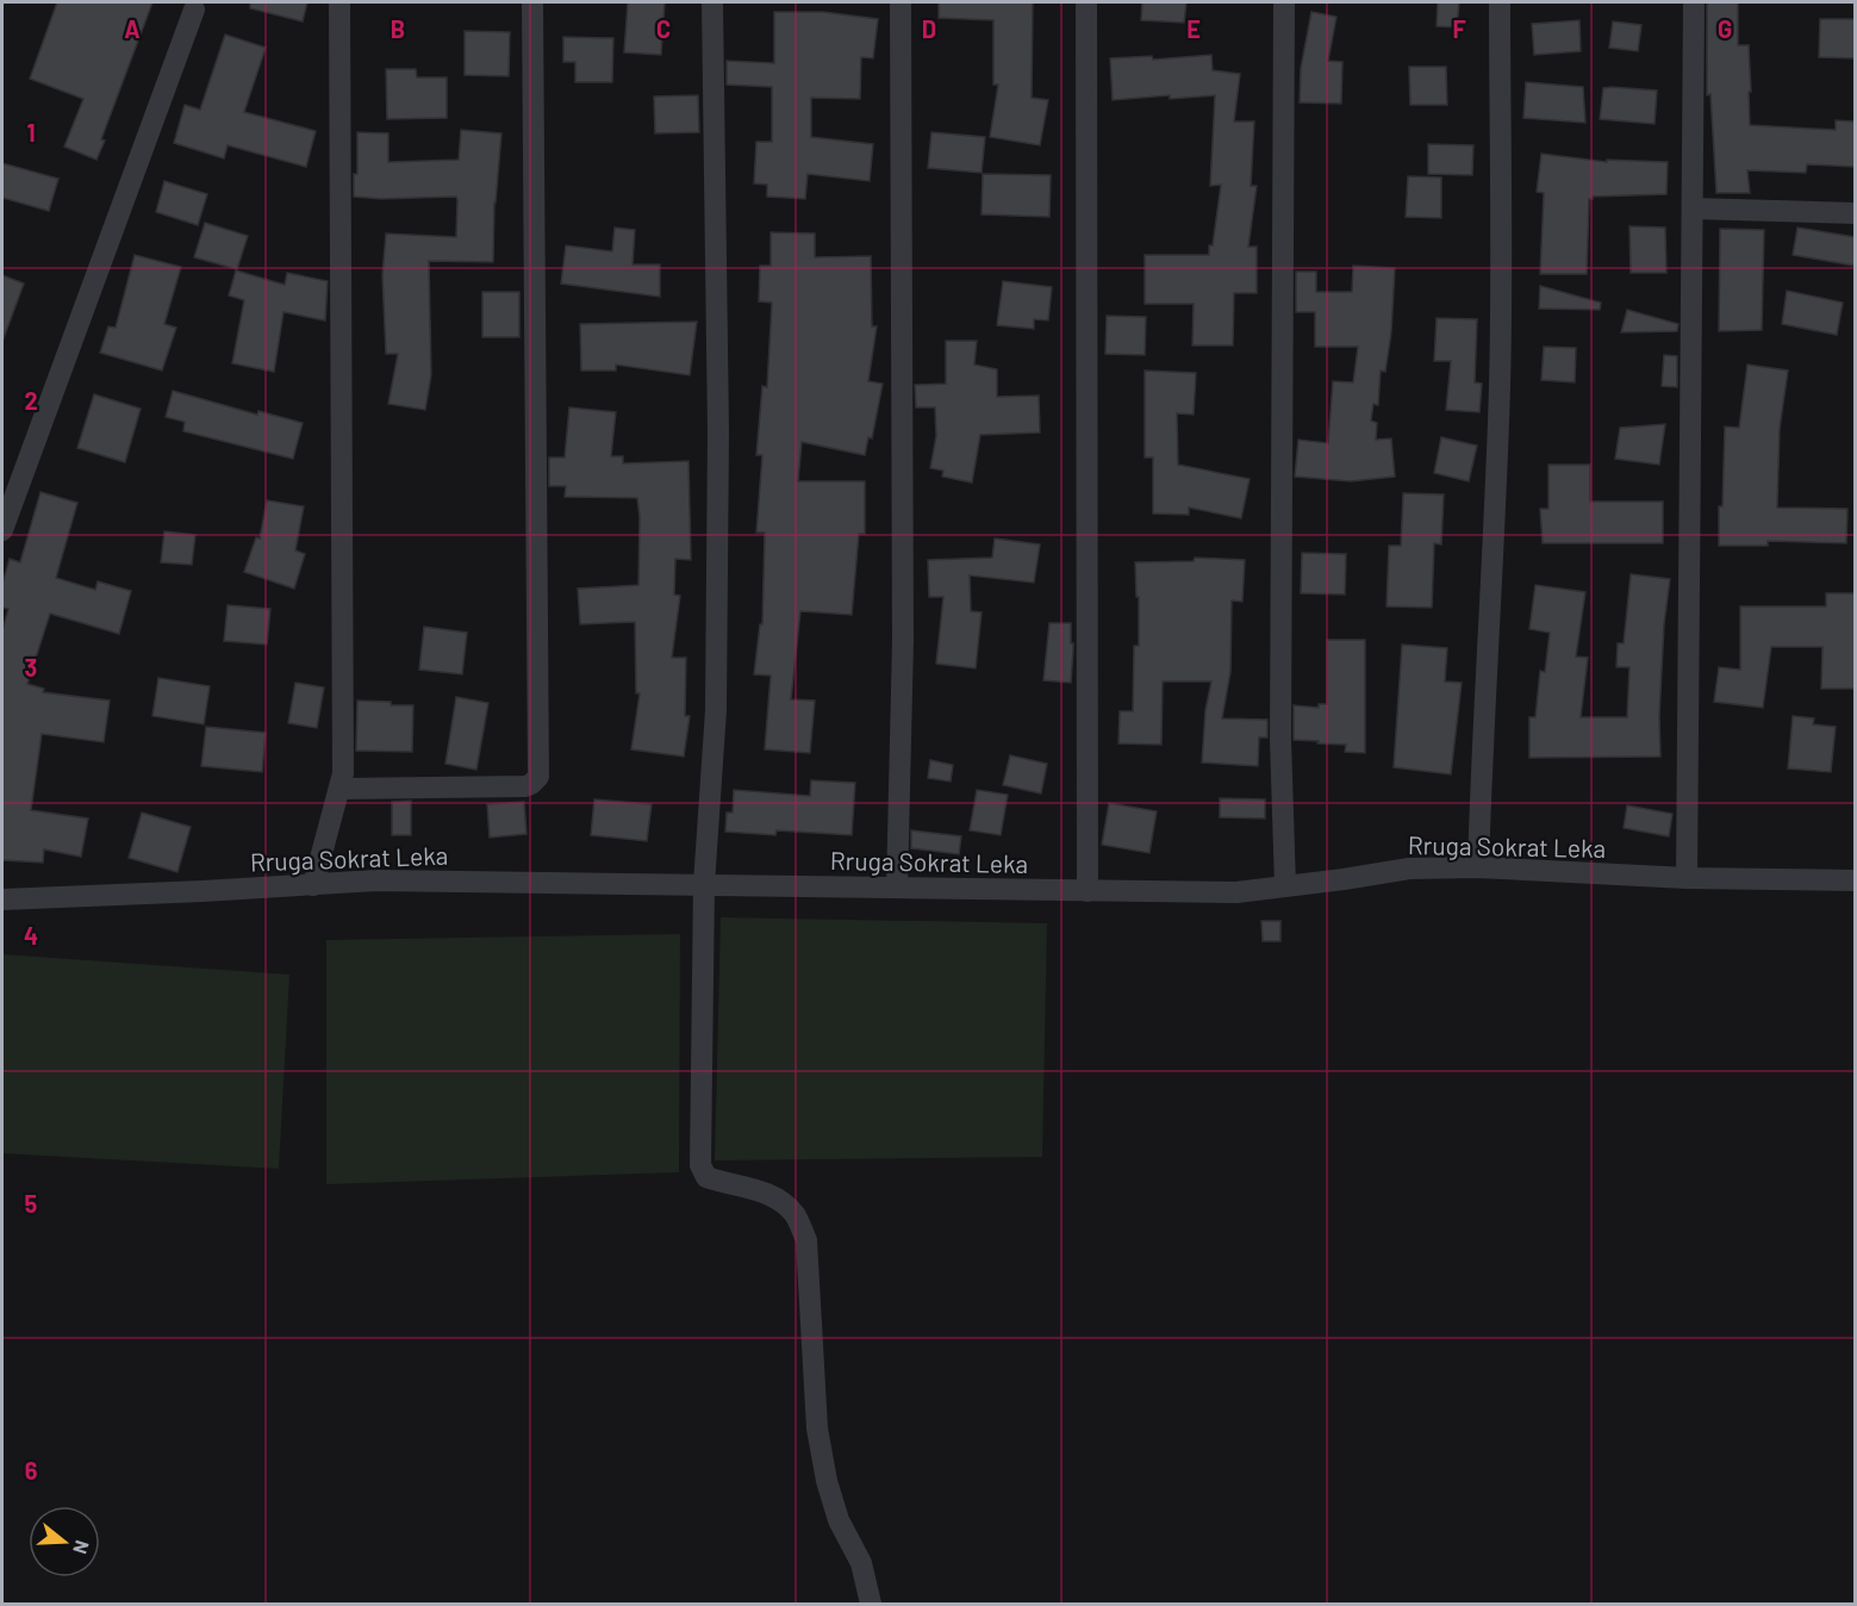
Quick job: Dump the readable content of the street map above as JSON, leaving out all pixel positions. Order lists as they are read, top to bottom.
{
  "streets": {
    "street": ["Rruga Sokrat Leka"]
  },
  "north": "right",
  "grid": {
    "columns": [
      "A",
      "B",
      "C",
      "D",
      "E",
      "F",
      "G"
    ],
    "rows": [
      "1",
      "2",
      "3",
      "4",
      "5",
      "6"
    ]
  }
}
